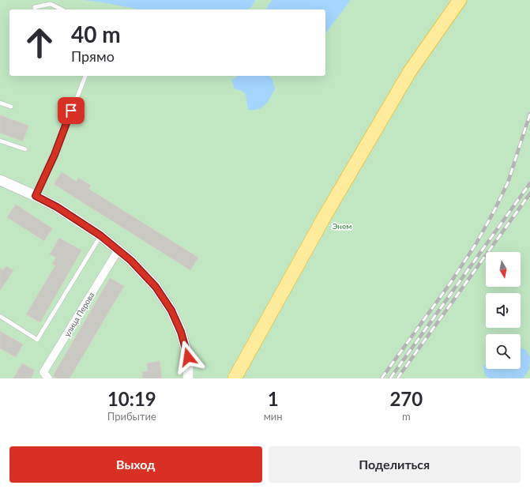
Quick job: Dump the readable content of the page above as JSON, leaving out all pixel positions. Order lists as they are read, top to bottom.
{
  "streets": {
    "street": ["улица Перова"]
  },
  "parks": ["Энем"],
  "north": "bottom",
  "page": {
    "turn": ["40 m", "Прямо"],
    "eta": [
      "10:19",
      "Прибытие",
      "1",
      "мин",
      "270",
      "m"
    ],
    "buttons": ["Выход", "Поделиться"]
  }
}
